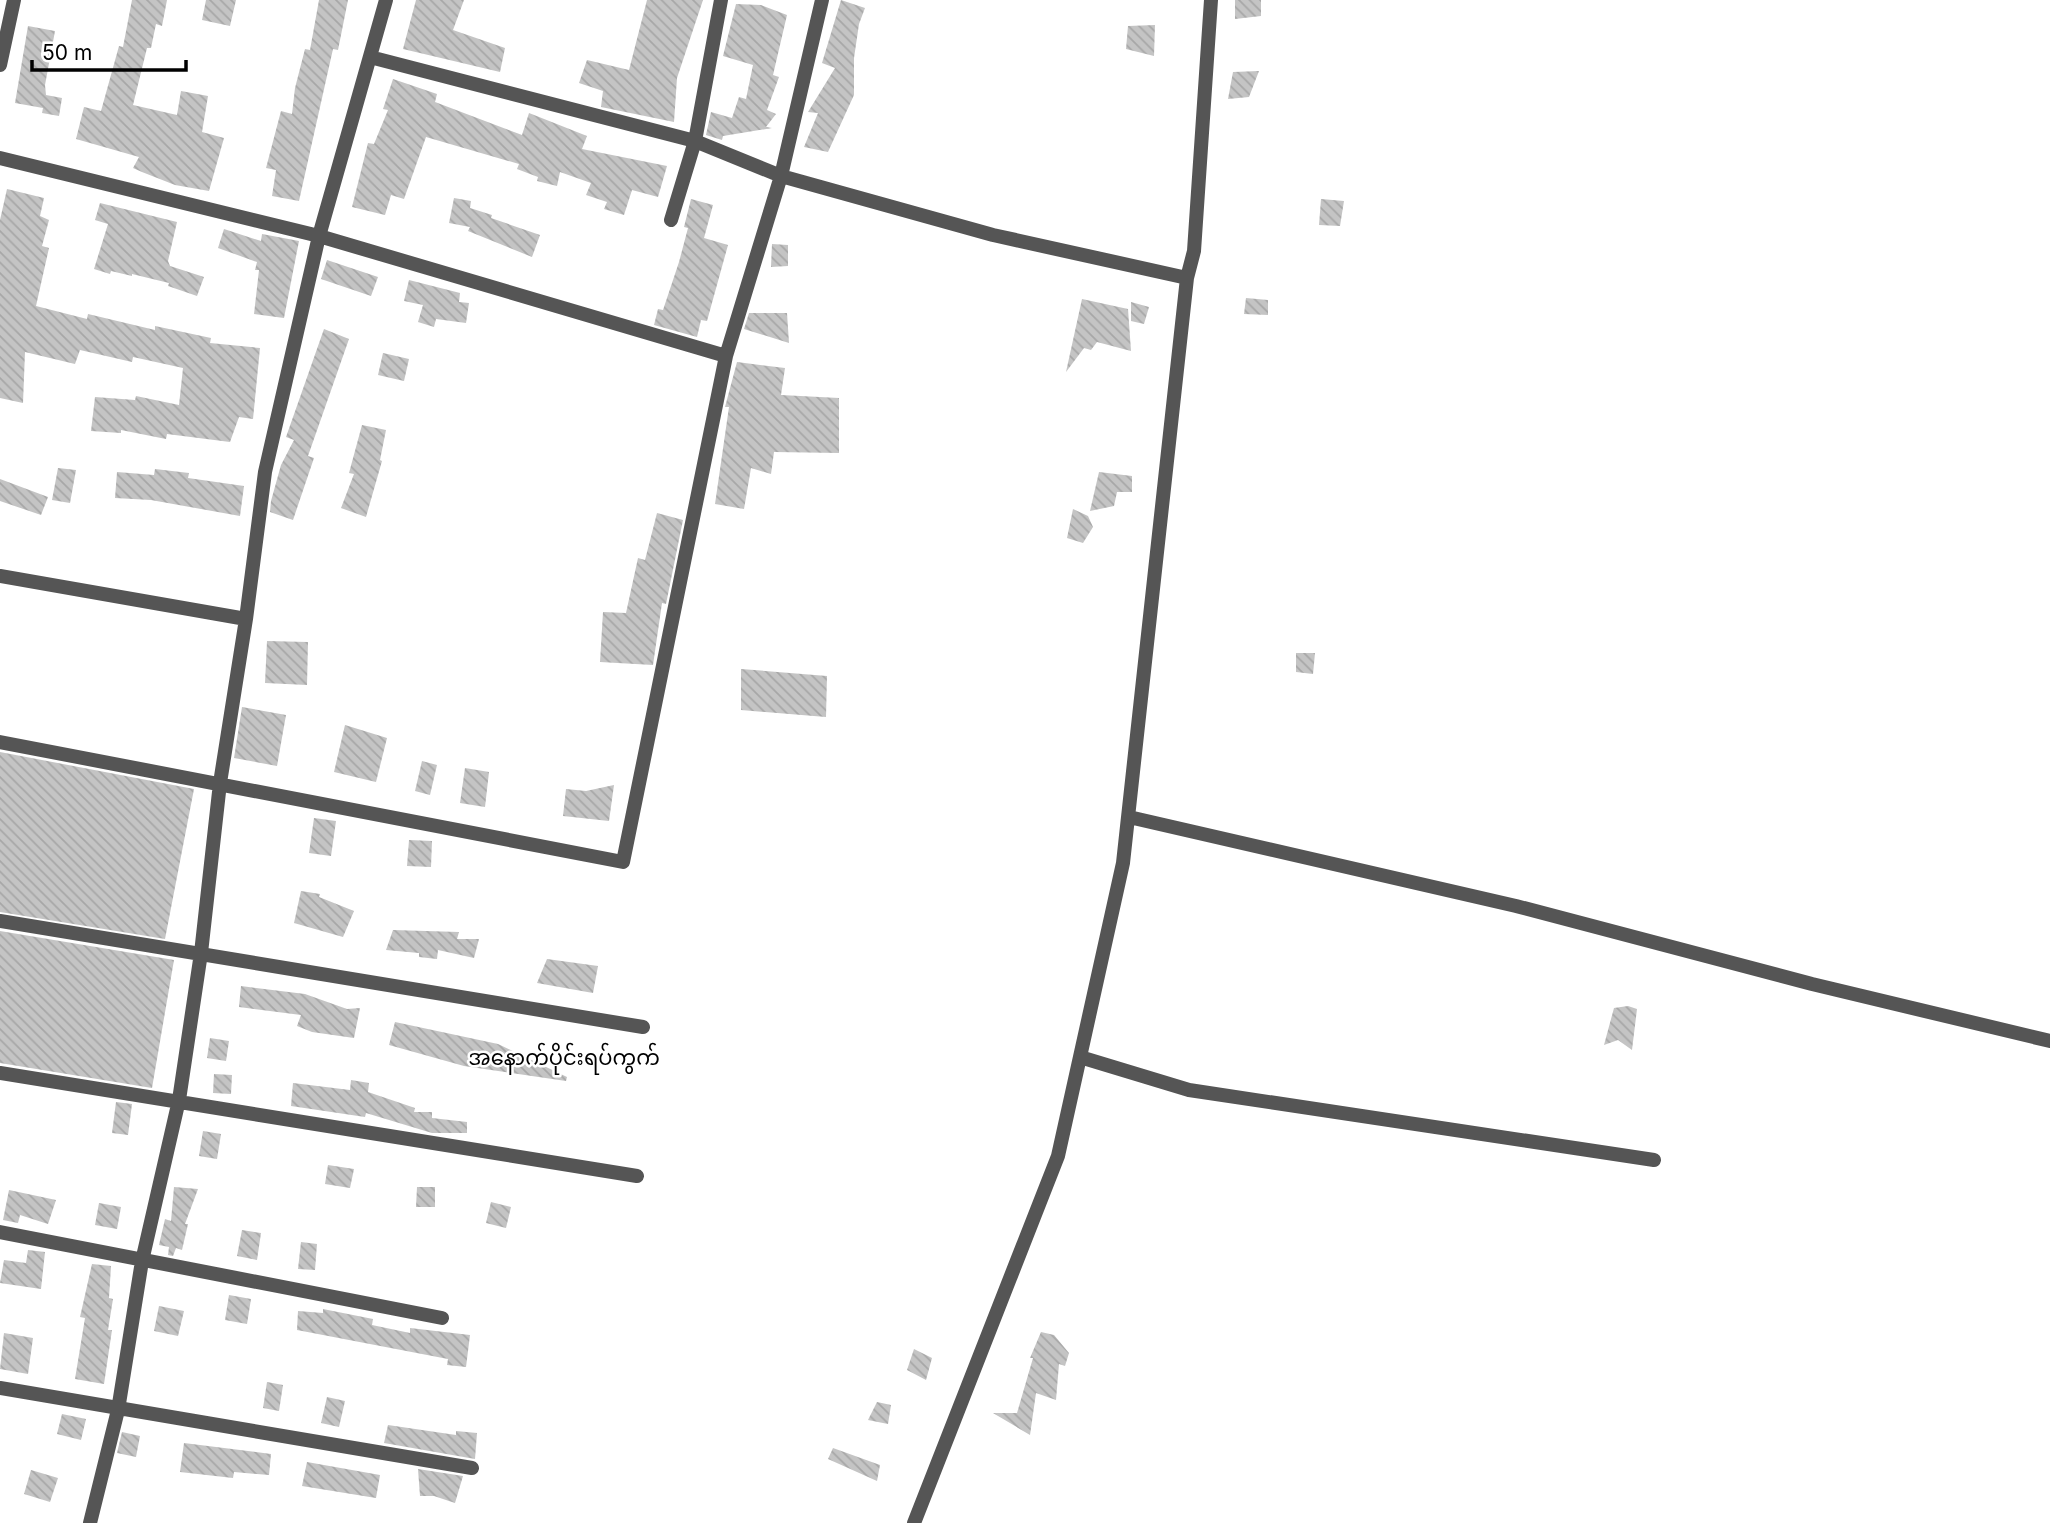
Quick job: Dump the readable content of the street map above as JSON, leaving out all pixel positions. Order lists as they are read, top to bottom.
{
  "districts": ["အနောက်ပိုင်းရပ်ကွက်"],
  "scale_bar": "50 m"
}
